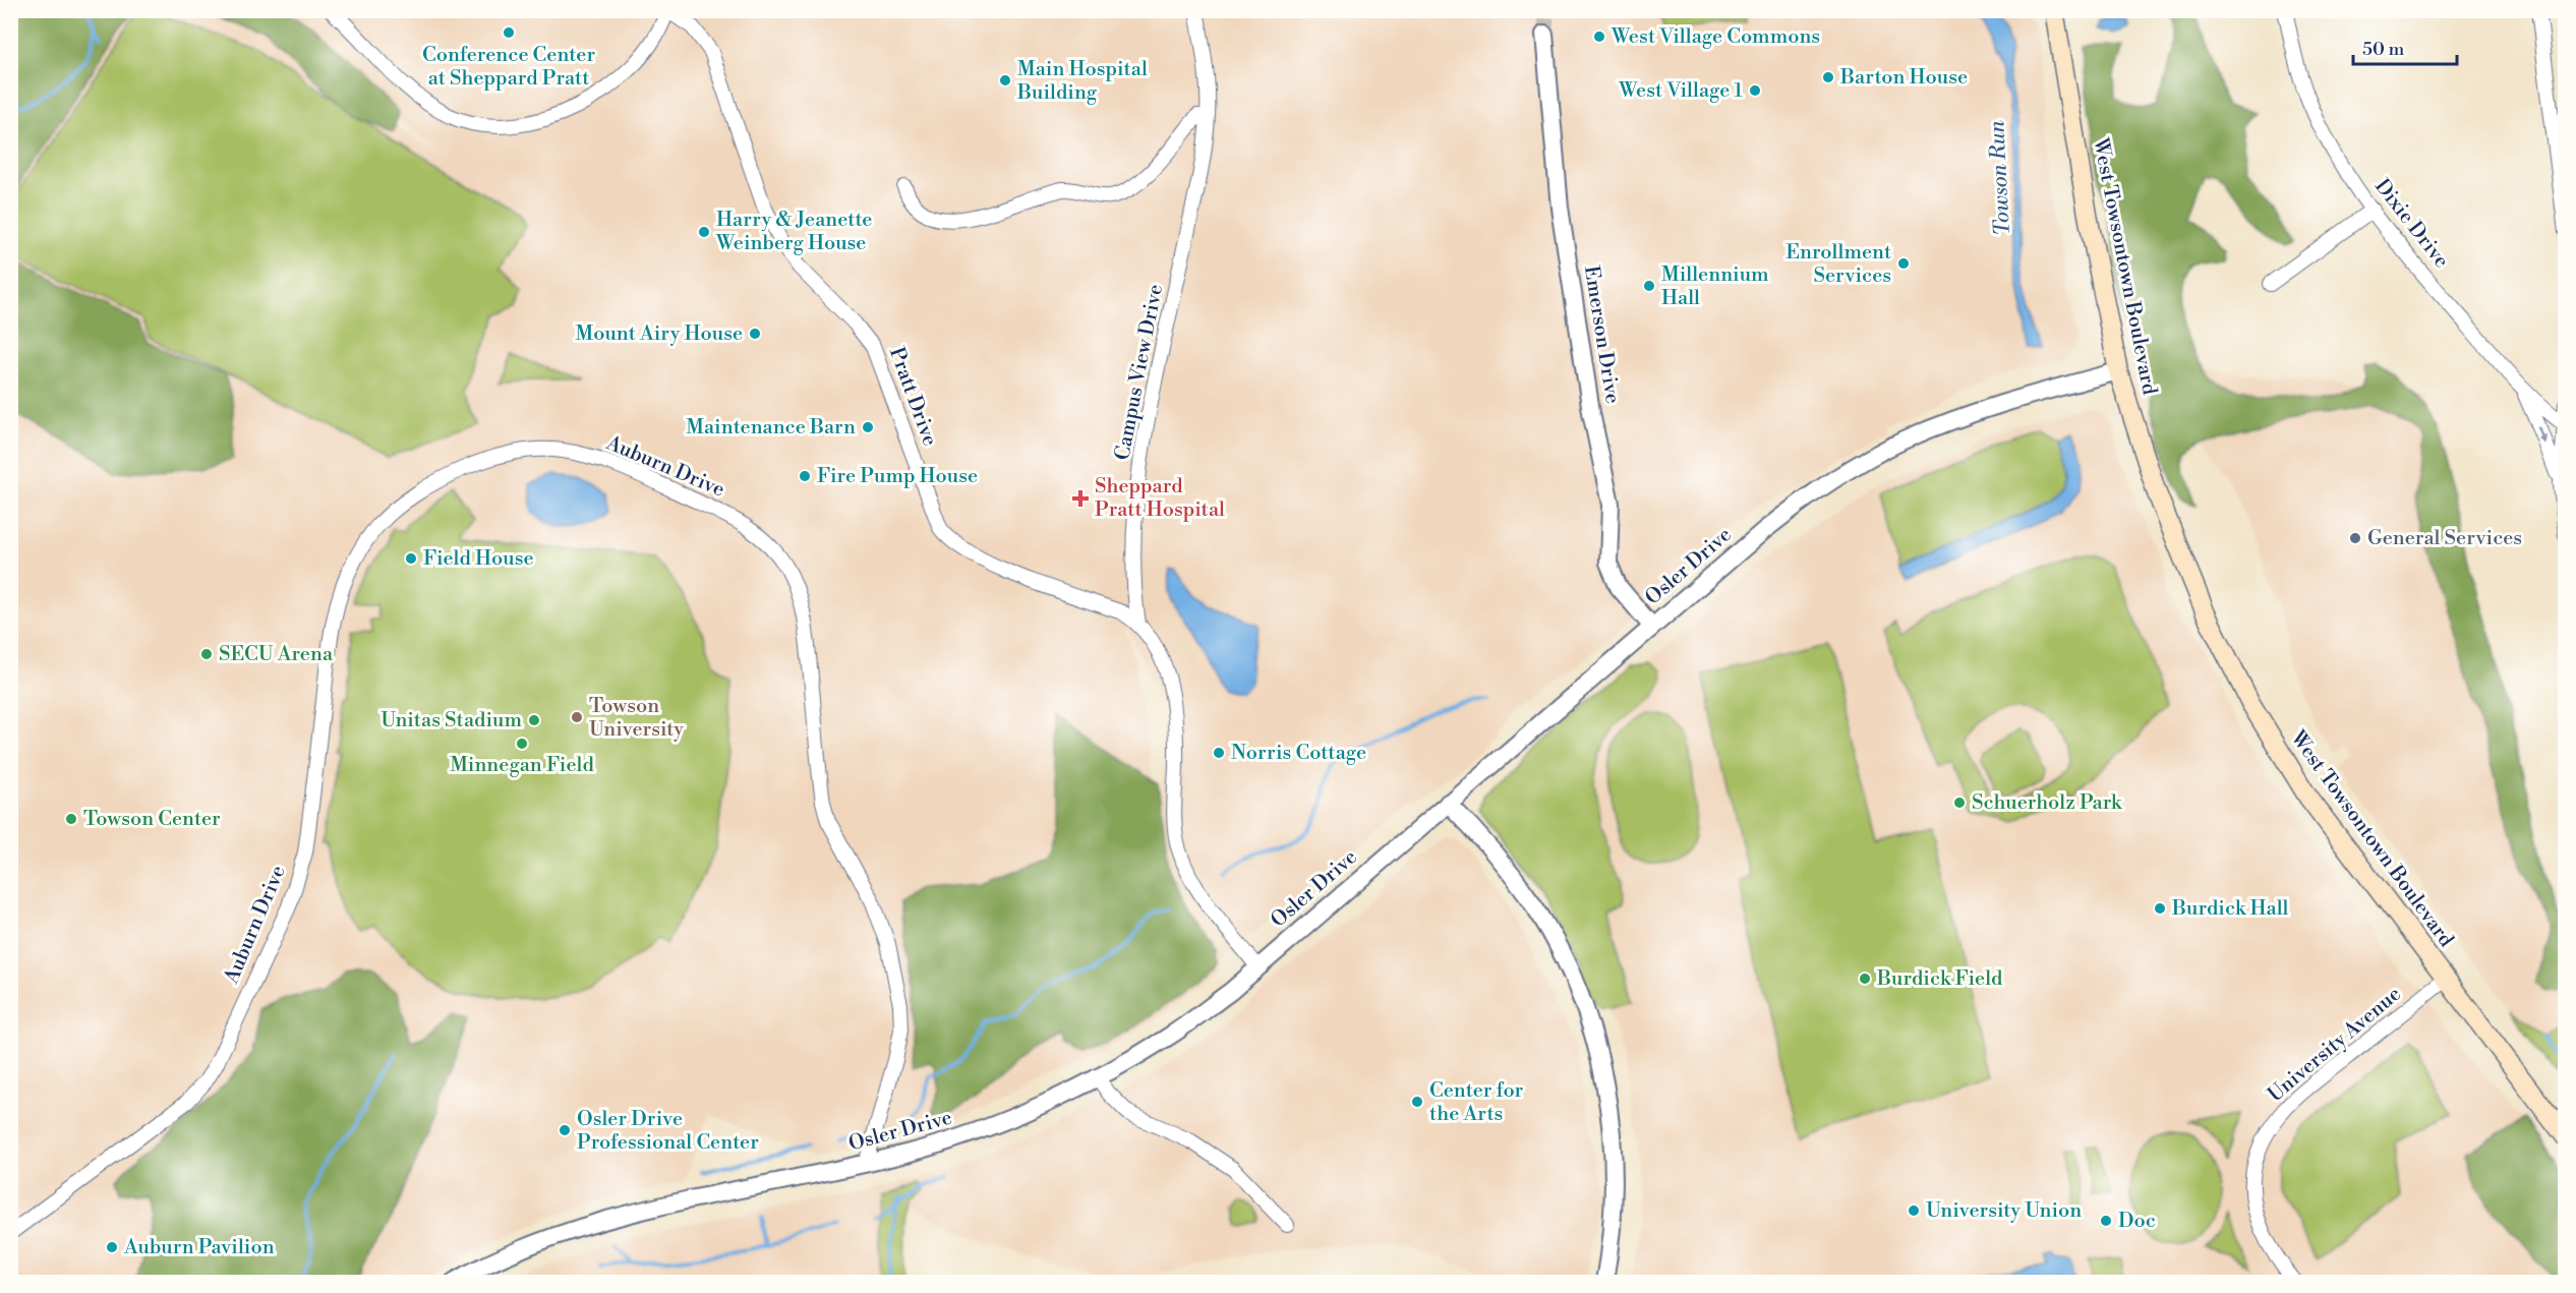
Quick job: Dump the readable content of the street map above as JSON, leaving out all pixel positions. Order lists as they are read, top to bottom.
{
  "streets": {
    "main road": ["West Towsontown Boulevard"],
    "street": [
      "Dixie Drive",
      "Emerson Drive",
      "Campus View Drive",
      "Pratt Drive",
      "Auburn Drive",
      "Osler Drive",
      "University Avenue"
    ]
  },
  "crossings": [
    ["West Towsontown Boulevard", "Osler Drive"],
    ["West Towsontown Boulevard", "University Avenue"],
    ["Emerson Drive", "Osler Drive"],
    ["Campus View Drive", "Pratt Drive"],
    ["Campus View Drive", "Osler Drive"],
    ["Auburn Drive", "Osler Drive"]
  ],
  "water": ["Towson Run"],
  "places": {
    "other": [
      "Conference Center at Sheppard Pratt",
      "West Village Commons",
      "Barton House",
      "Main Hospital Building",
      "West Village 1",
      "Harry & Jeanette Weinberg House",
      "Enrollment Services",
      "Millennium Hall",
      "Mount Airy House",
      "Maintenance Barn",
      "Fire Pump House",
      "General Services",
      "Field House",
      "SECU Arena",
      "Towson University",
      "Unitas Stadium",
      "Minnegan Field",
      "Norris Cottage",
      "Schuerholz Park",
      "Towson Center",
      "Burdick Hall",
      "Burdick Field",
      "Center for the Arts",
      "Osler Drive Professional Center",
      "University Union",
      "Doc",
      "Auburn Pavilion"
    ],
    "health": ["Sheppard Pratt Hospital"]
  },
  "scale_bar": "50 m"
}
